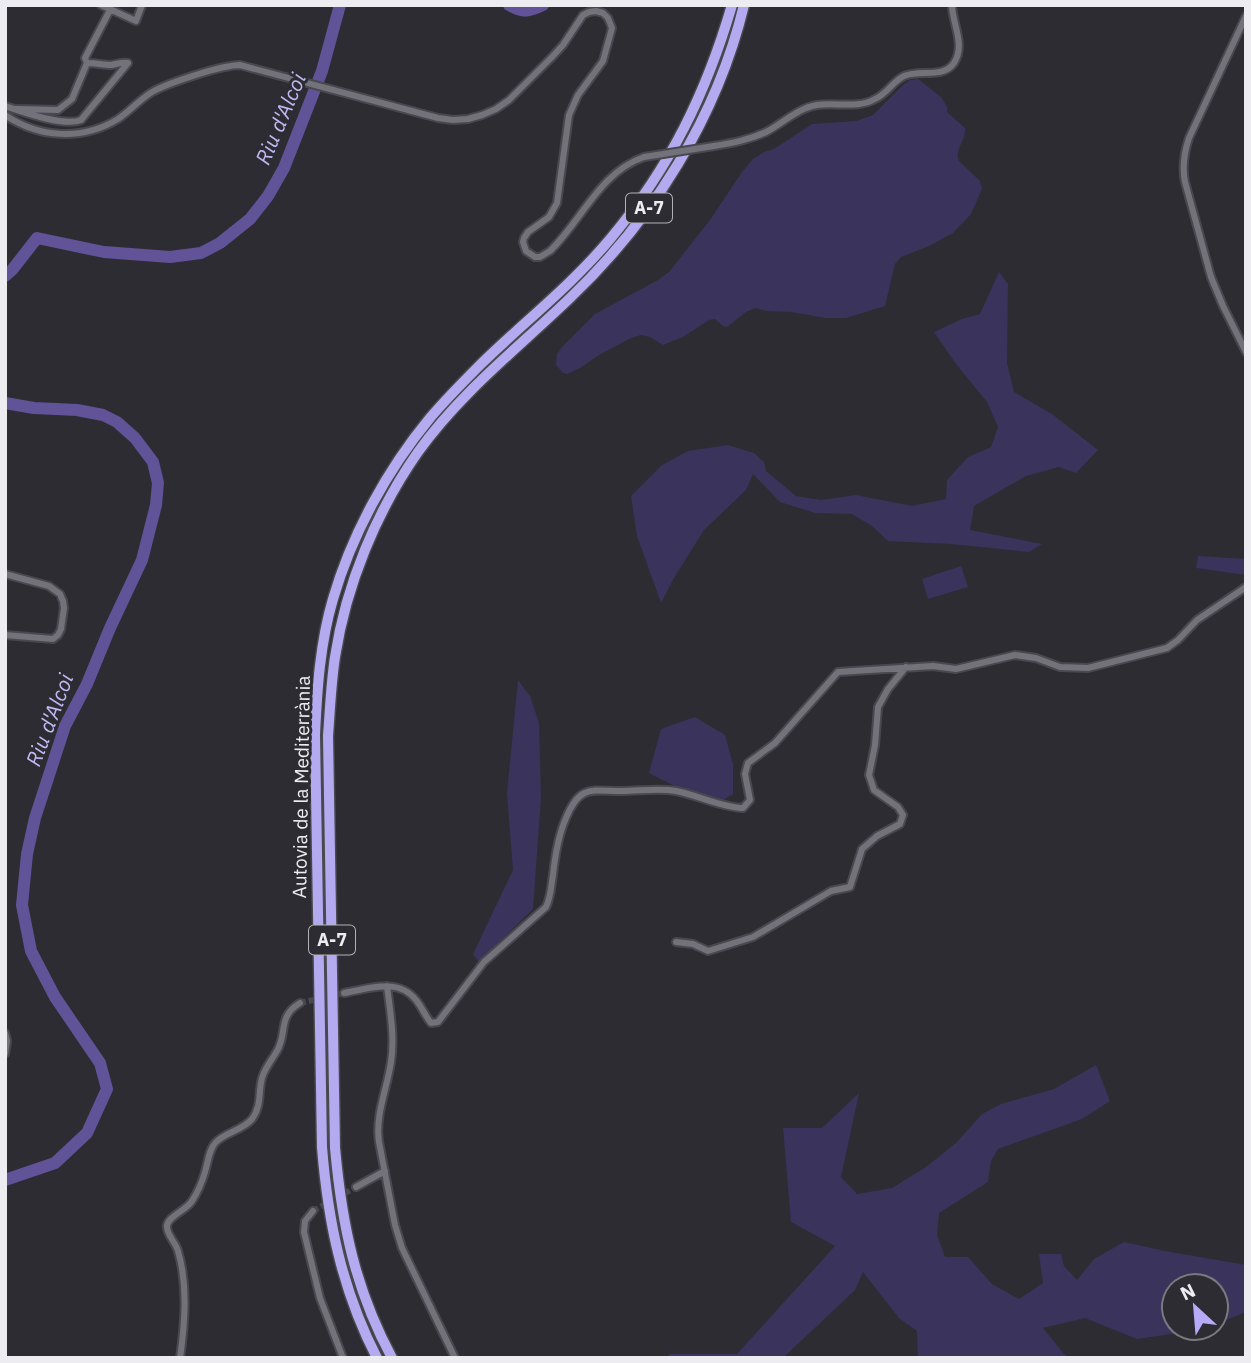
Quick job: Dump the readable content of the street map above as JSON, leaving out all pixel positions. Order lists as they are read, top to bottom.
{
  "streets": {
    "highway": ["A-7", "Autovia de la Mediterrània"]
  },
  "water": ["Riu d'Alcoi"],
  "north": "top left"
}
